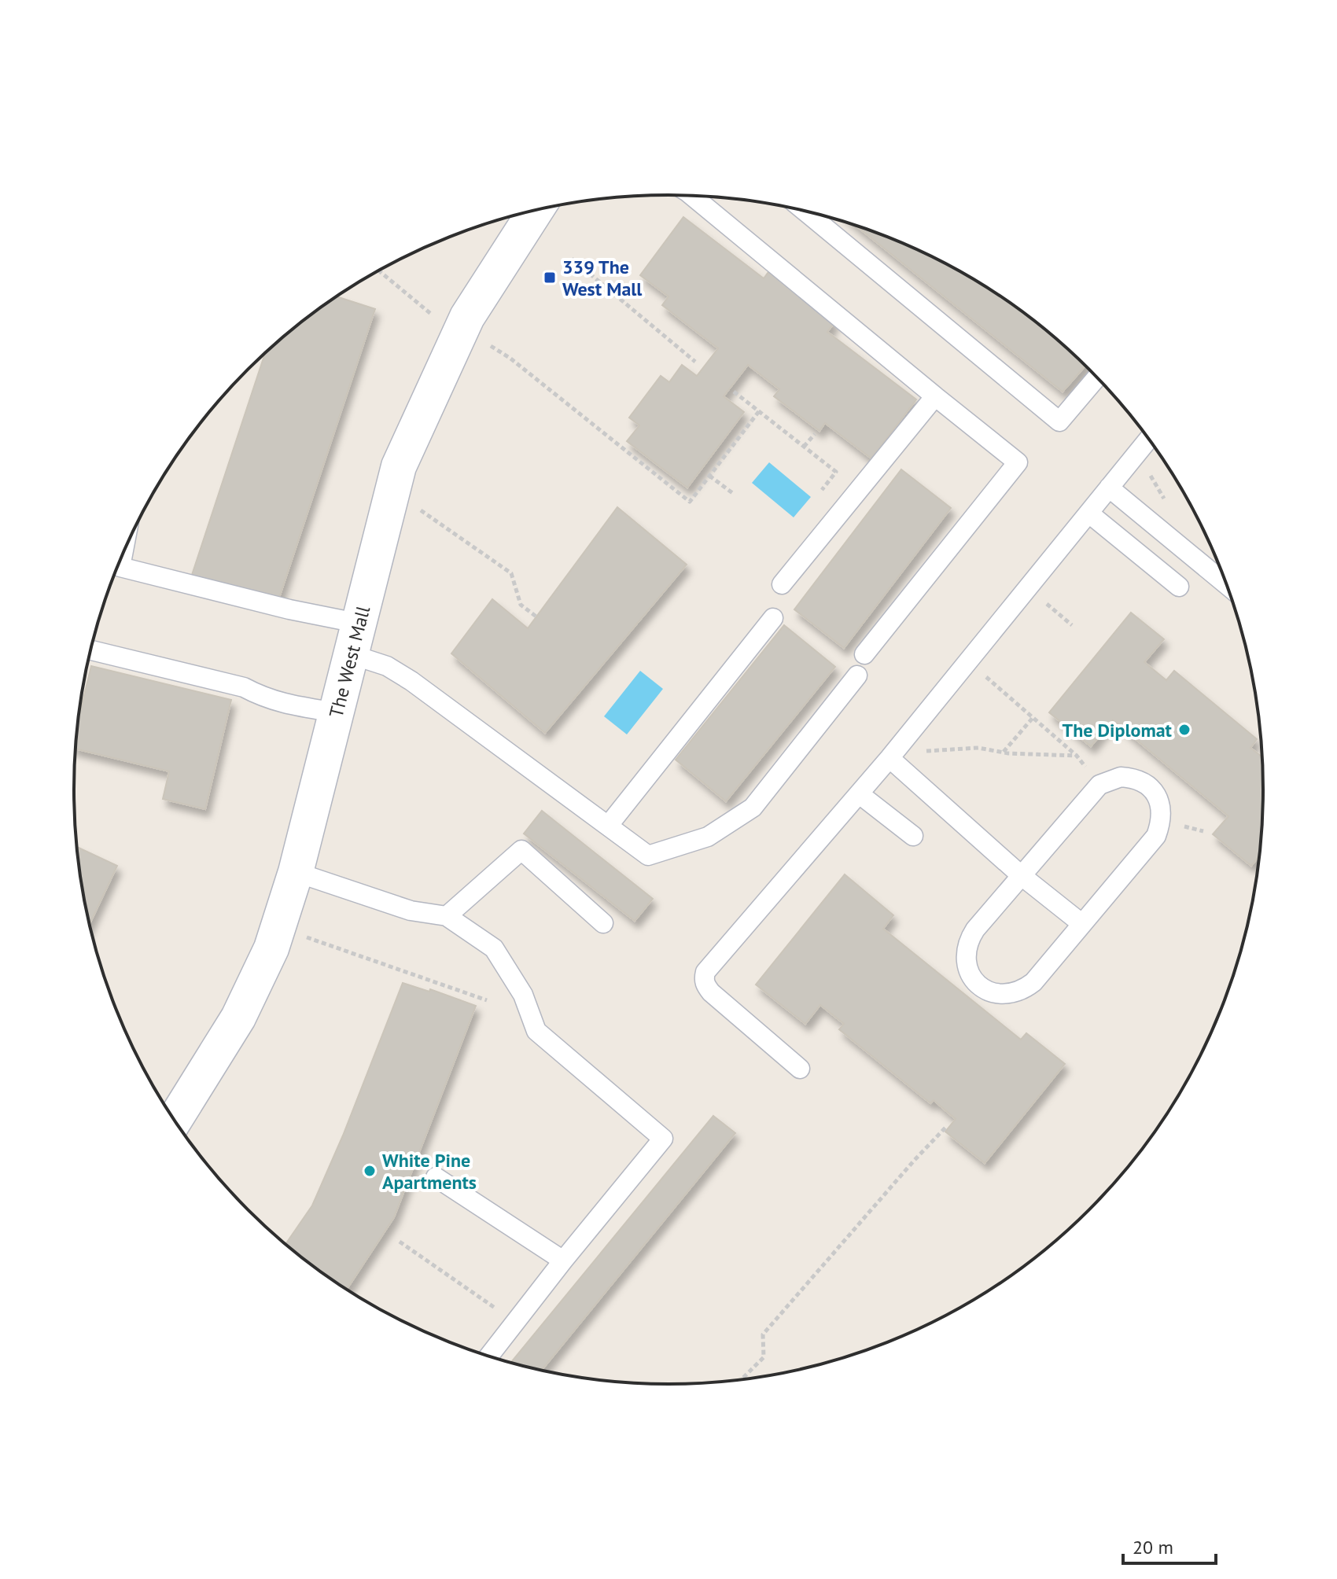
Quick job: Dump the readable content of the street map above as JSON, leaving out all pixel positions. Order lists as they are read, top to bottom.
{
  "streets": {
    "main road": ["The West Mall"]
  },
  "places": {
    "transit": ["339 The West Mall"],
    "other": ["The Diplomat", "White Pine Apartments"]
  },
  "scale_bar": "20 m"
}
